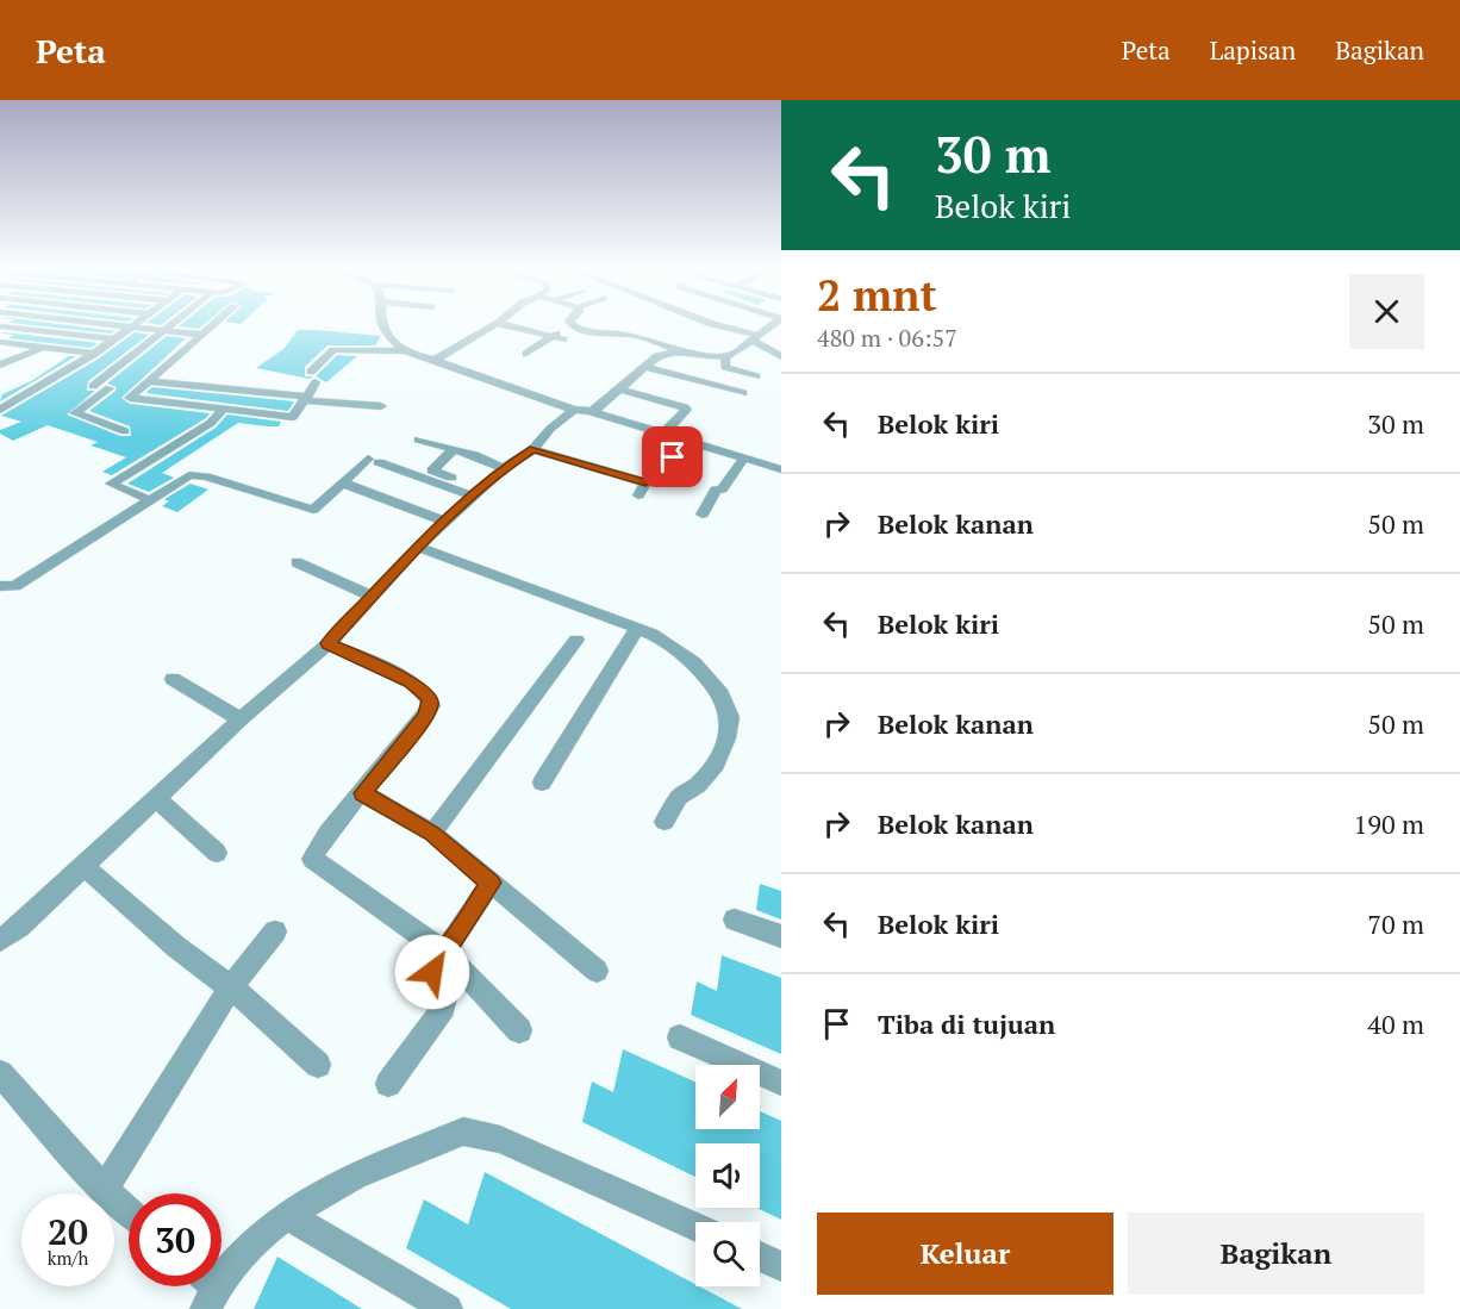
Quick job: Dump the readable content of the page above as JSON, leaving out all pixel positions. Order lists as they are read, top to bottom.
{
  "north": "top right",
  "page": {
    "header": "Peta",
    "nav": ["Peta", "Lapisan", "Bagikan"],
    "turn": ["30 m", "Belok kiri"],
    "heading": ["2 mnt", "480 m · 06:57"],
    "list": [
      {
        "name": "Belok kiri",
        "value": "30 m"
      },
      {
        "name": "Belok kanan",
        "value": "50 m"
      },
      {
        "name": "Belok kiri",
        "value": "50 m"
      },
      {
        "name": "Belok kanan",
        "value": "50 m"
      },
      {
        "name": "Belok kanan",
        "value": "190 m"
      },
      {
        "name": "Belok kiri",
        "value": "70 m"
      },
      {
        "name": "Tiba di tujuan",
        "value": "40 m"
      }
    ],
    "speed": "20 km/h",
    "limit": "30",
    "buttons": ["Keluar", "Bagikan"]
  }
}
